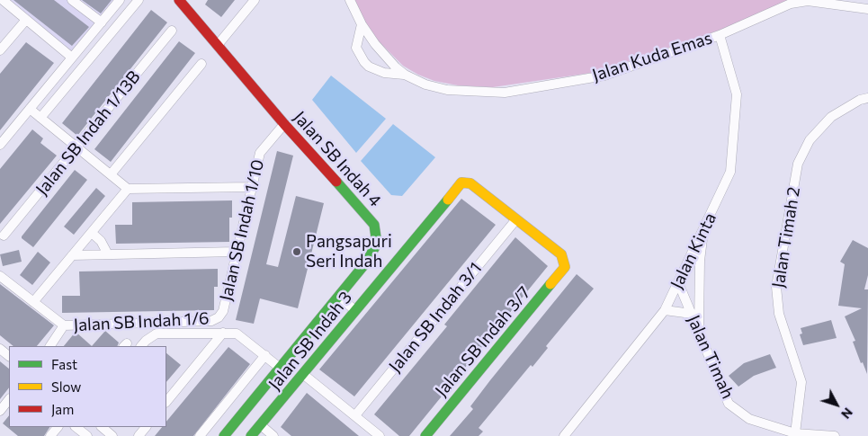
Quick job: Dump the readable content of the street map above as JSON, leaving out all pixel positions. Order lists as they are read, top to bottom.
{
  "streets": {
    "street": [
      "Jalan Kuda Emas",
      "Jalan SB Indah 1/13B",
      "Jalan SB Indah 4",
      "Jalan SB Indah 1/10",
      "Jalan Timah 2",
      "Jalan Kinta",
      "Jalan SB Indah 3/1",
      "Jalan SB Indah 1/6",
      "Jalan SB Indah 3",
      "Jalan SB Indah 3/7",
      "Jalan Timah"
    ]
  },
  "crossings": [
    ["Jalan Kuda Emas", "Jalan Kinta"],
    ["Jalan SB Indah 4", "Jalan SB Indah 1/10"],
    ["Jalan SB Indah 1/10", "Jalan SB Indah 1/6"],
    ["Jalan Timah 2", "Jalan Timah"],
    ["Jalan Kinta", "Jalan Timah"],
    ["Jalan SB Indah 3/1", "Jalan SB Indah 3"],
    ["Jalan SB Indah 3/1", "Jalan SB Indah 3/7"],
    ["Jalan SB Indah 3", "Jalan SB Indah 3/7"]
  ],
  "places": ["Pangsapuri Seri Indah"],
  "legend": ["Fast", "Slow", "Jam"],
  "north": "bottom right"
}
